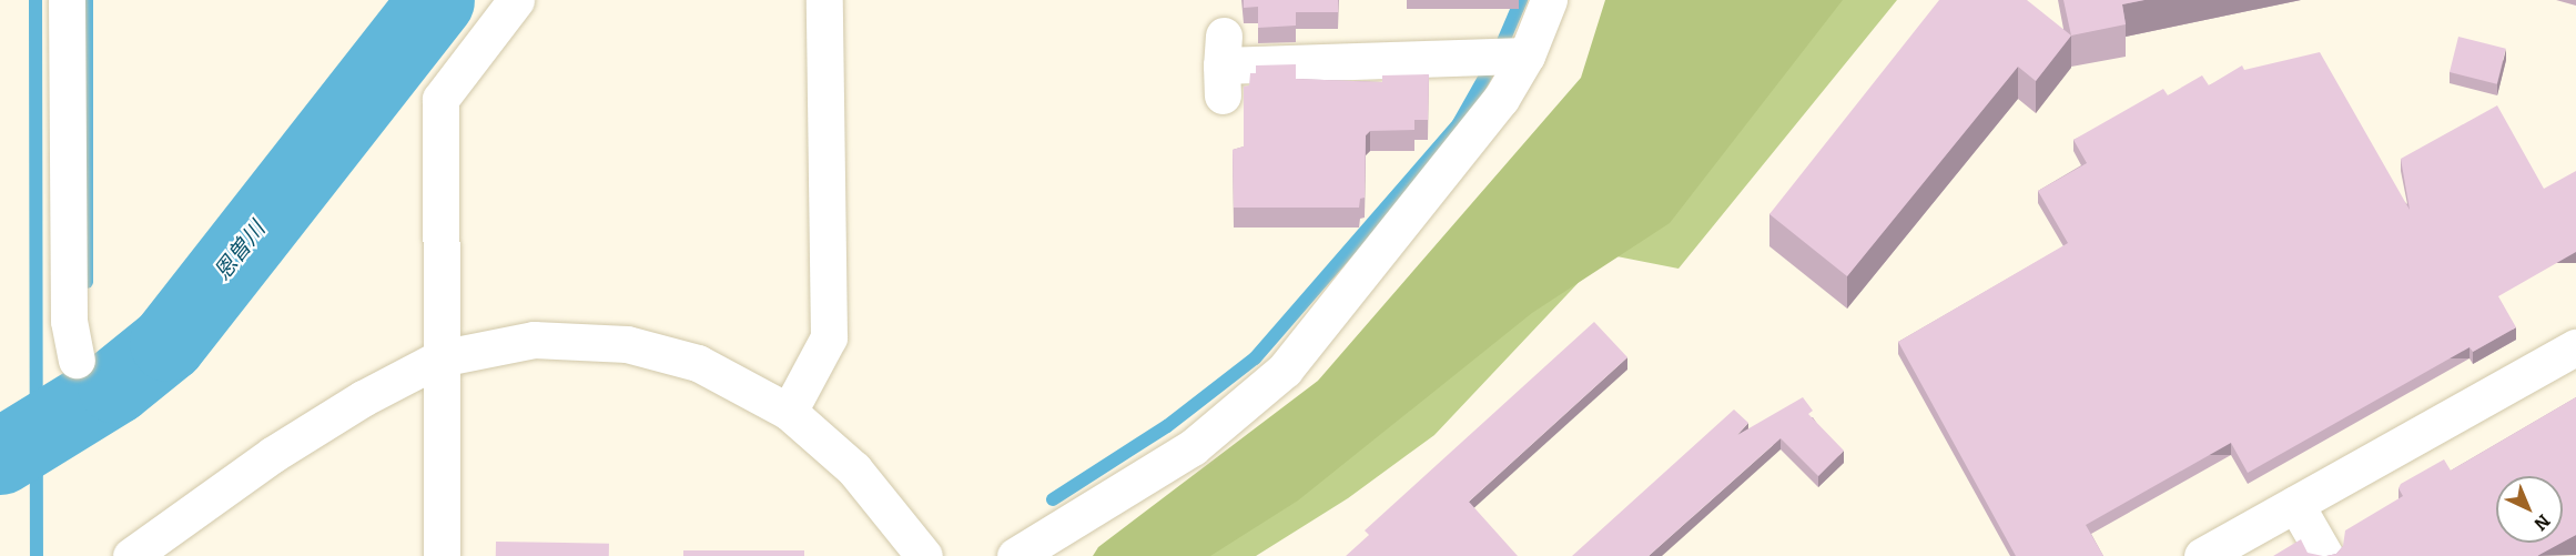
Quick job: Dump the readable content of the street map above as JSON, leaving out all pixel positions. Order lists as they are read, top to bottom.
{
  "water": ["恩曽川"],
  "north": "bottom right"
}
